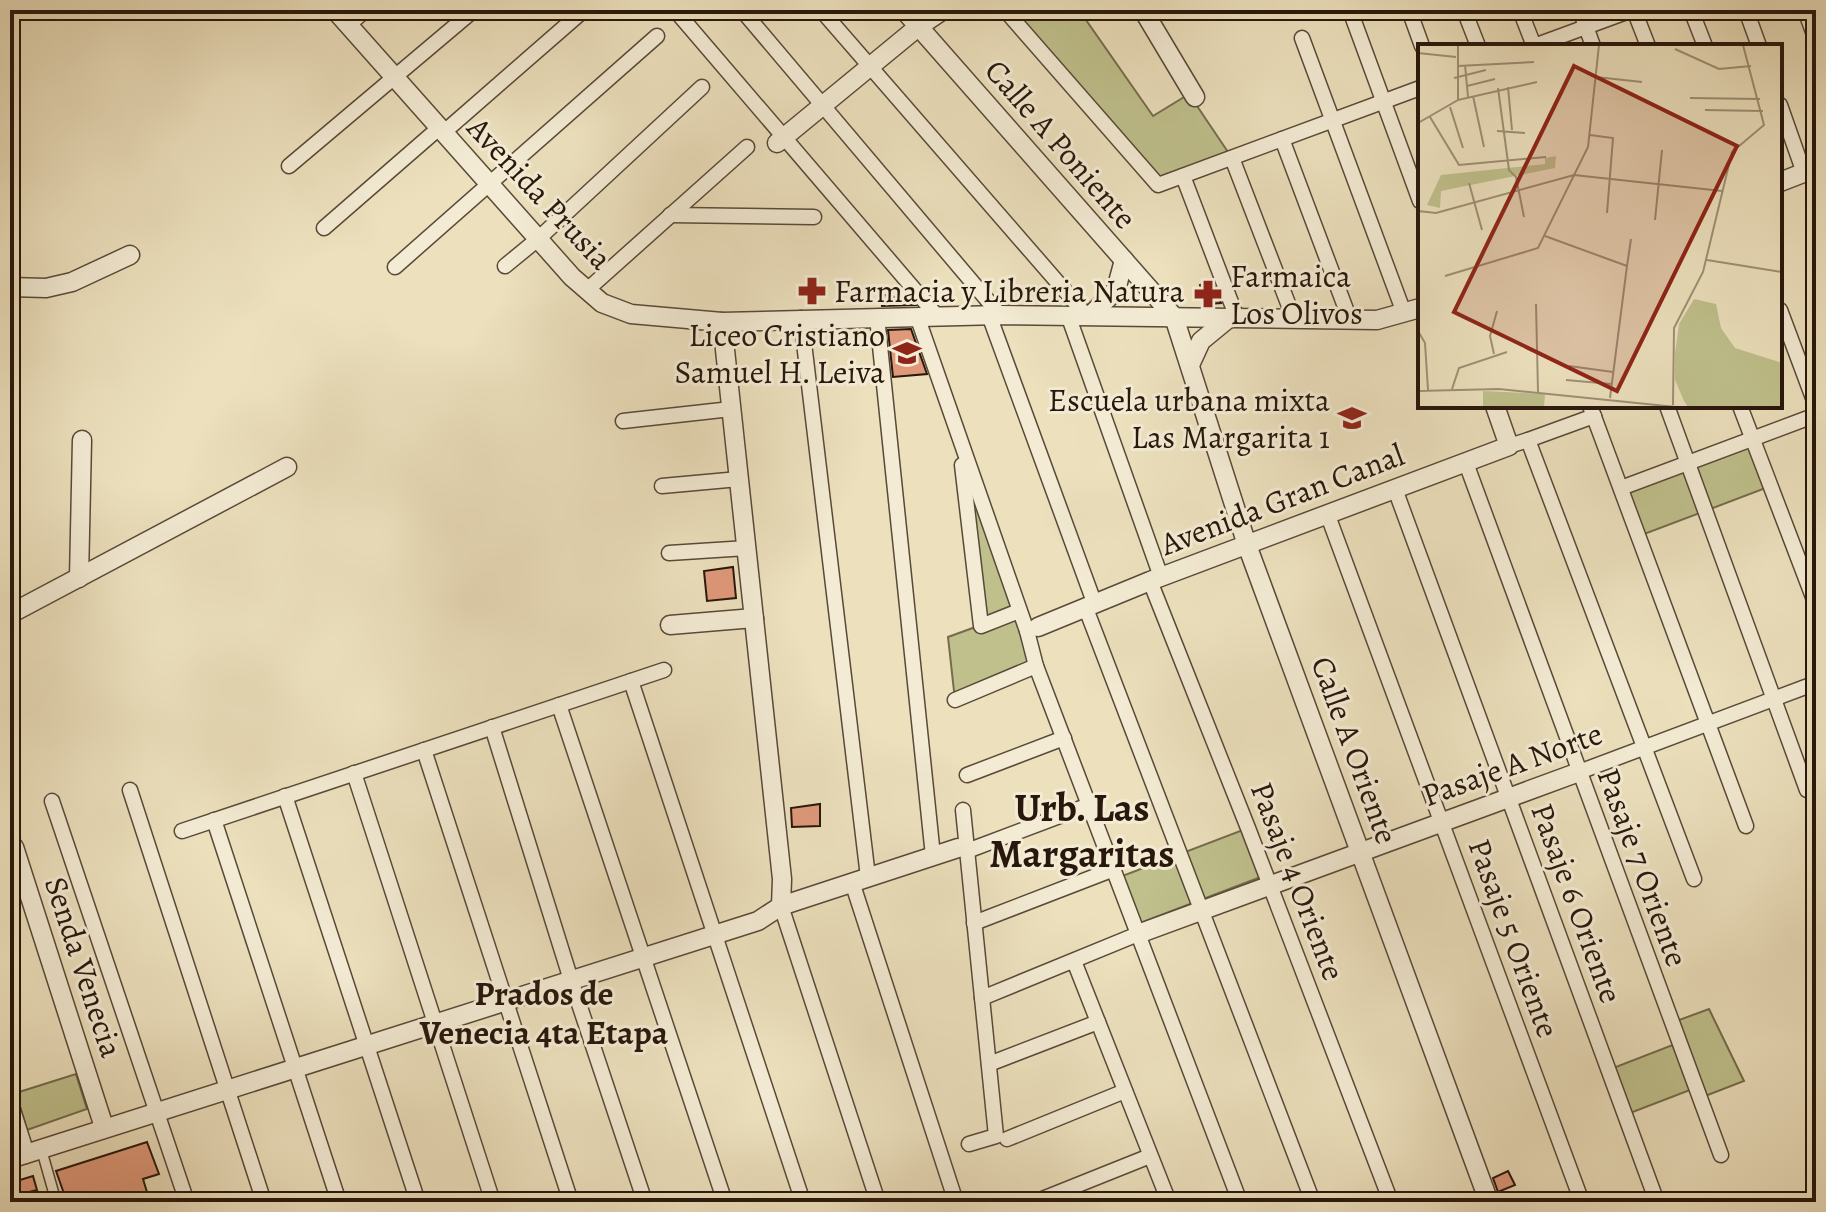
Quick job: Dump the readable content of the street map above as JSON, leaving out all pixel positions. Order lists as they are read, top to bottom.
{
  "streets": {
    "street": [
      "Calle A Poniente",
      "Avenida Prusia",
      "Avenida Gran Canal",
      "Calle A Oriente",
      "Pasaje A Norte",
      "Pasaje 7 Oriente",
      "Pasaje 4 Oriente",
      "Pasaje 6 Oriente",
      "Pasaje 5 Oriente",
      "Senda Venecia"
    ]
  },
  "crossings": [
    ["Calle A Poniente", "Avenida Prusia"],
    ["Calle A Poniente", "Calle A Oriente"],
    ["Avenida Prusia", "Calle A Oriente"],
    ["Avenida Prusia", "Pasaje 4 Oriente"],
    ["Avenida Gran Canal", "Calle A Oriente"],
    ["Avenida Gran Canal", "Pasaje 7 Oriente"],
    ["Avenida Gran Canal", "Pasaje 4 Oriente"],
    ["Avenida Gran Canal", "Pasaje 6 Oriente"],
    ["Avenida Gran Canal", "Pasaje 5 Oriente"],
    ["Calle A Oriente", "Pasaje A Norte"],
    ["Pasaje A Norte", "Pasaje 7 Oriente"],
    ["Pasaje A Norte", "Pasaje 4 Oriente"],
    ["Pasaje A Norte", "Pasaje 6 Oriente"],
    ["Pasaje A Norte", "Pasaje 5 Oriente"]
  ],
  "districts": ["Urb. Las Margaritas", "Prados de Venecia 4ta Etapa"],
  "places": {
    "pharmacy": ["Farmacia y Libreria Natura", "Farmaica Los Olivos"],
    "school or university": ["Liceo Cristiano Samuel H. Leiva", "Escuela urbana mixta Las Margarita 1"]
  }
}
